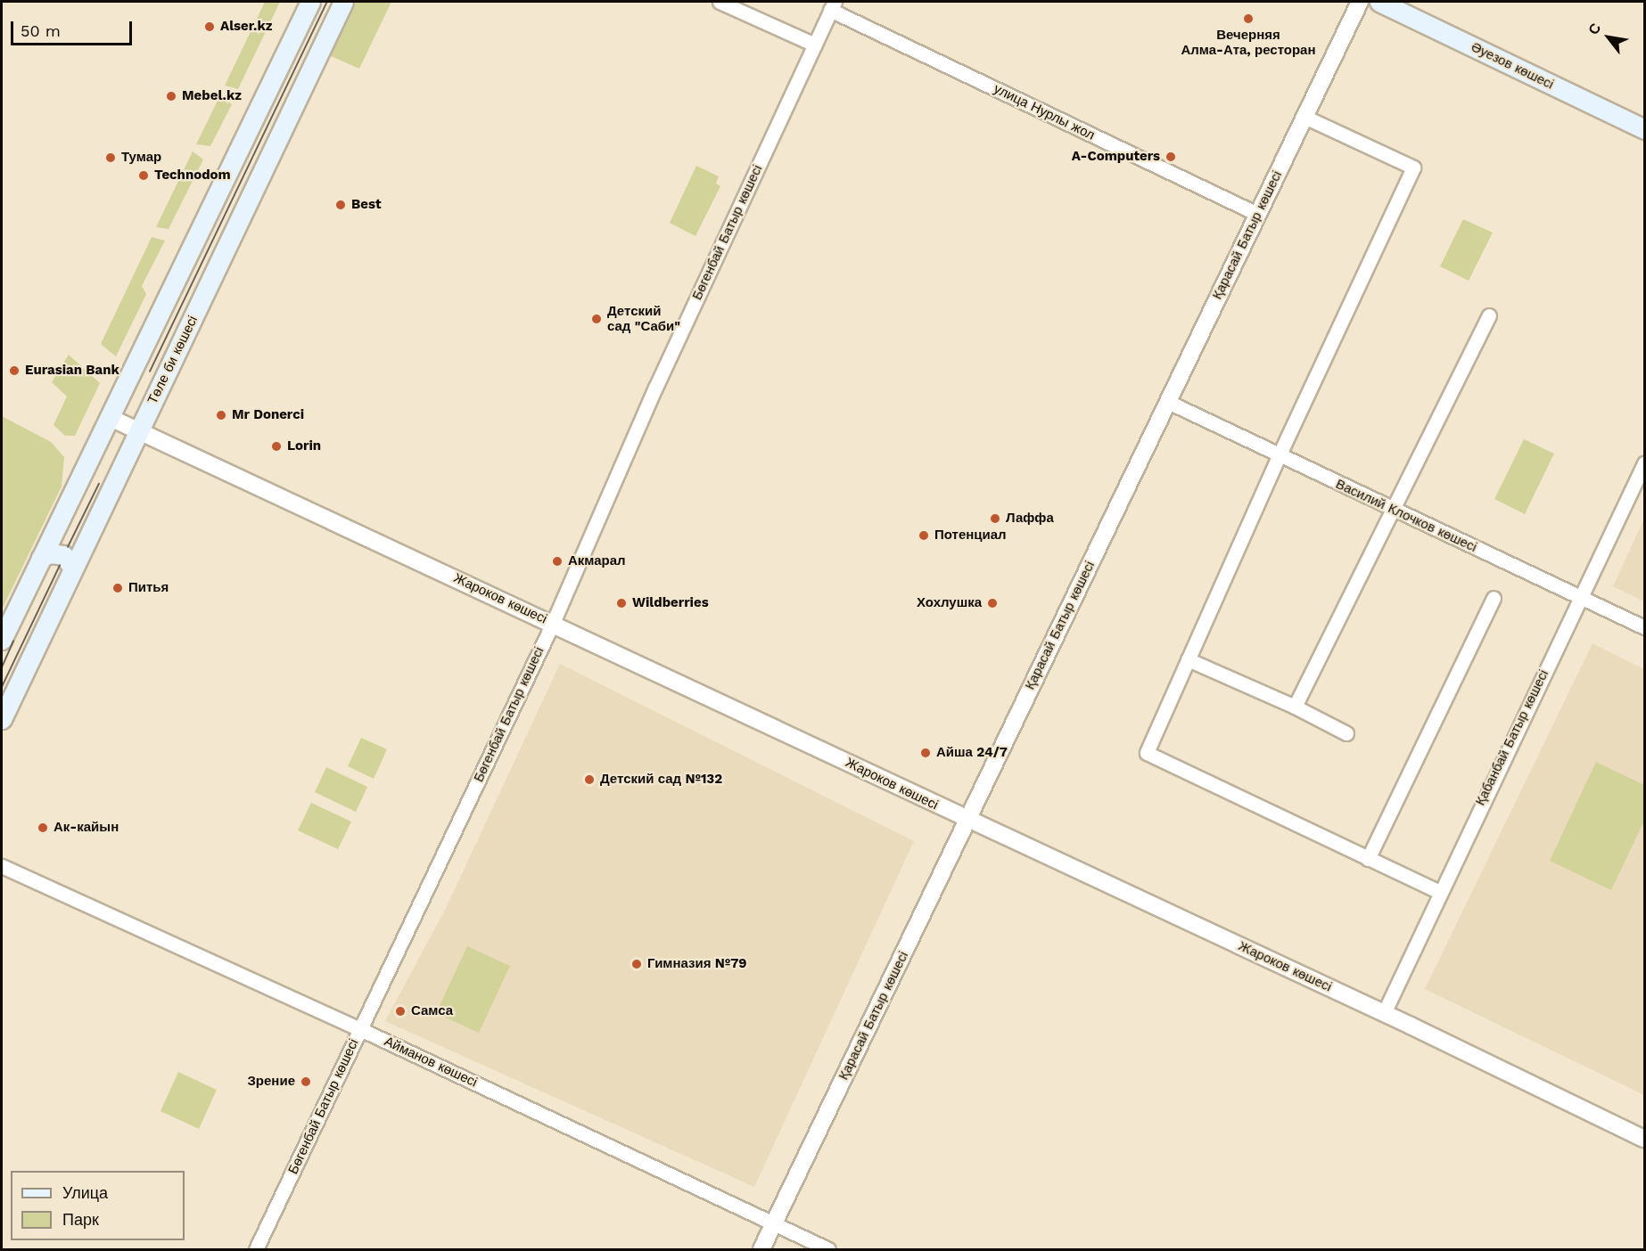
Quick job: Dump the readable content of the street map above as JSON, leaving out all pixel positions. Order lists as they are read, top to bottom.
{
  "streets": {
    "main road": ["Әуезов көшесі", "Төле би көшесі"],
    "street": [
      "улица Нурлы жол",
      "Бөгенбай Батыр көшесі",
      "Қарасай Батыр көшесі",
      "Василий Клочков көшесі",
      "Жароков көшесі",
      "Қабанбай Батыр көшесі",
      "Айманов көшесі"
    ]
  },
  "crossings": [
    ["улица Нурлы жол", "Бөгенбай Батыр көшесі"],
    ["улица Нурлы жол", "Қарасай Батыр көшесі"],
    ["Бөгенбай Батыр көшесі", "Жароков көшесі"],
    ["Бөгенбай Батыр көшесі", "Айманов көшесі"],
    ["Қарасай Батыр көшесі", "Василий Клочков көшесі"],
    ["Қарасай Батыр көшесі", "Жароков көшесі"],
    ["Қарасай Батыр көшесі", "Айманов көшесі"],
    ["Төле би көшесі", "Жароков көшесі"],
    ["Василий Клочков көшесі", "Қабанбай Батыр көшесі"],
    ["Жароков көшесі", "Қабанбай Батыр көшесі"]
  ],
  "places": [
    "Вечерняя Алма-Ата, ресторан",
    "Alser.kz",
    "Mebel.kz",
    "A-Computers",
    "Тумар",
    "Technodom",
    "Best",
    "Детский сад \"Саби\"",
    "Eurasian Bank",
    "Mr Donerci",
    "Lorin",
    "Лаффа",
    "Потенциал",
    "Акмарал",
    "Питья",
    "Wildberries",
    "Хохлушка",
    "Айша 24/7",
    "Детский сад №132",
    "Ак-кайын",
    "Гимназия №79",
    "Самса",
    "Зрение"
  ],
  "legend": ["Улица", "Парк"],
  "scale_bar": "50 m",
  "north": "top left"
}
